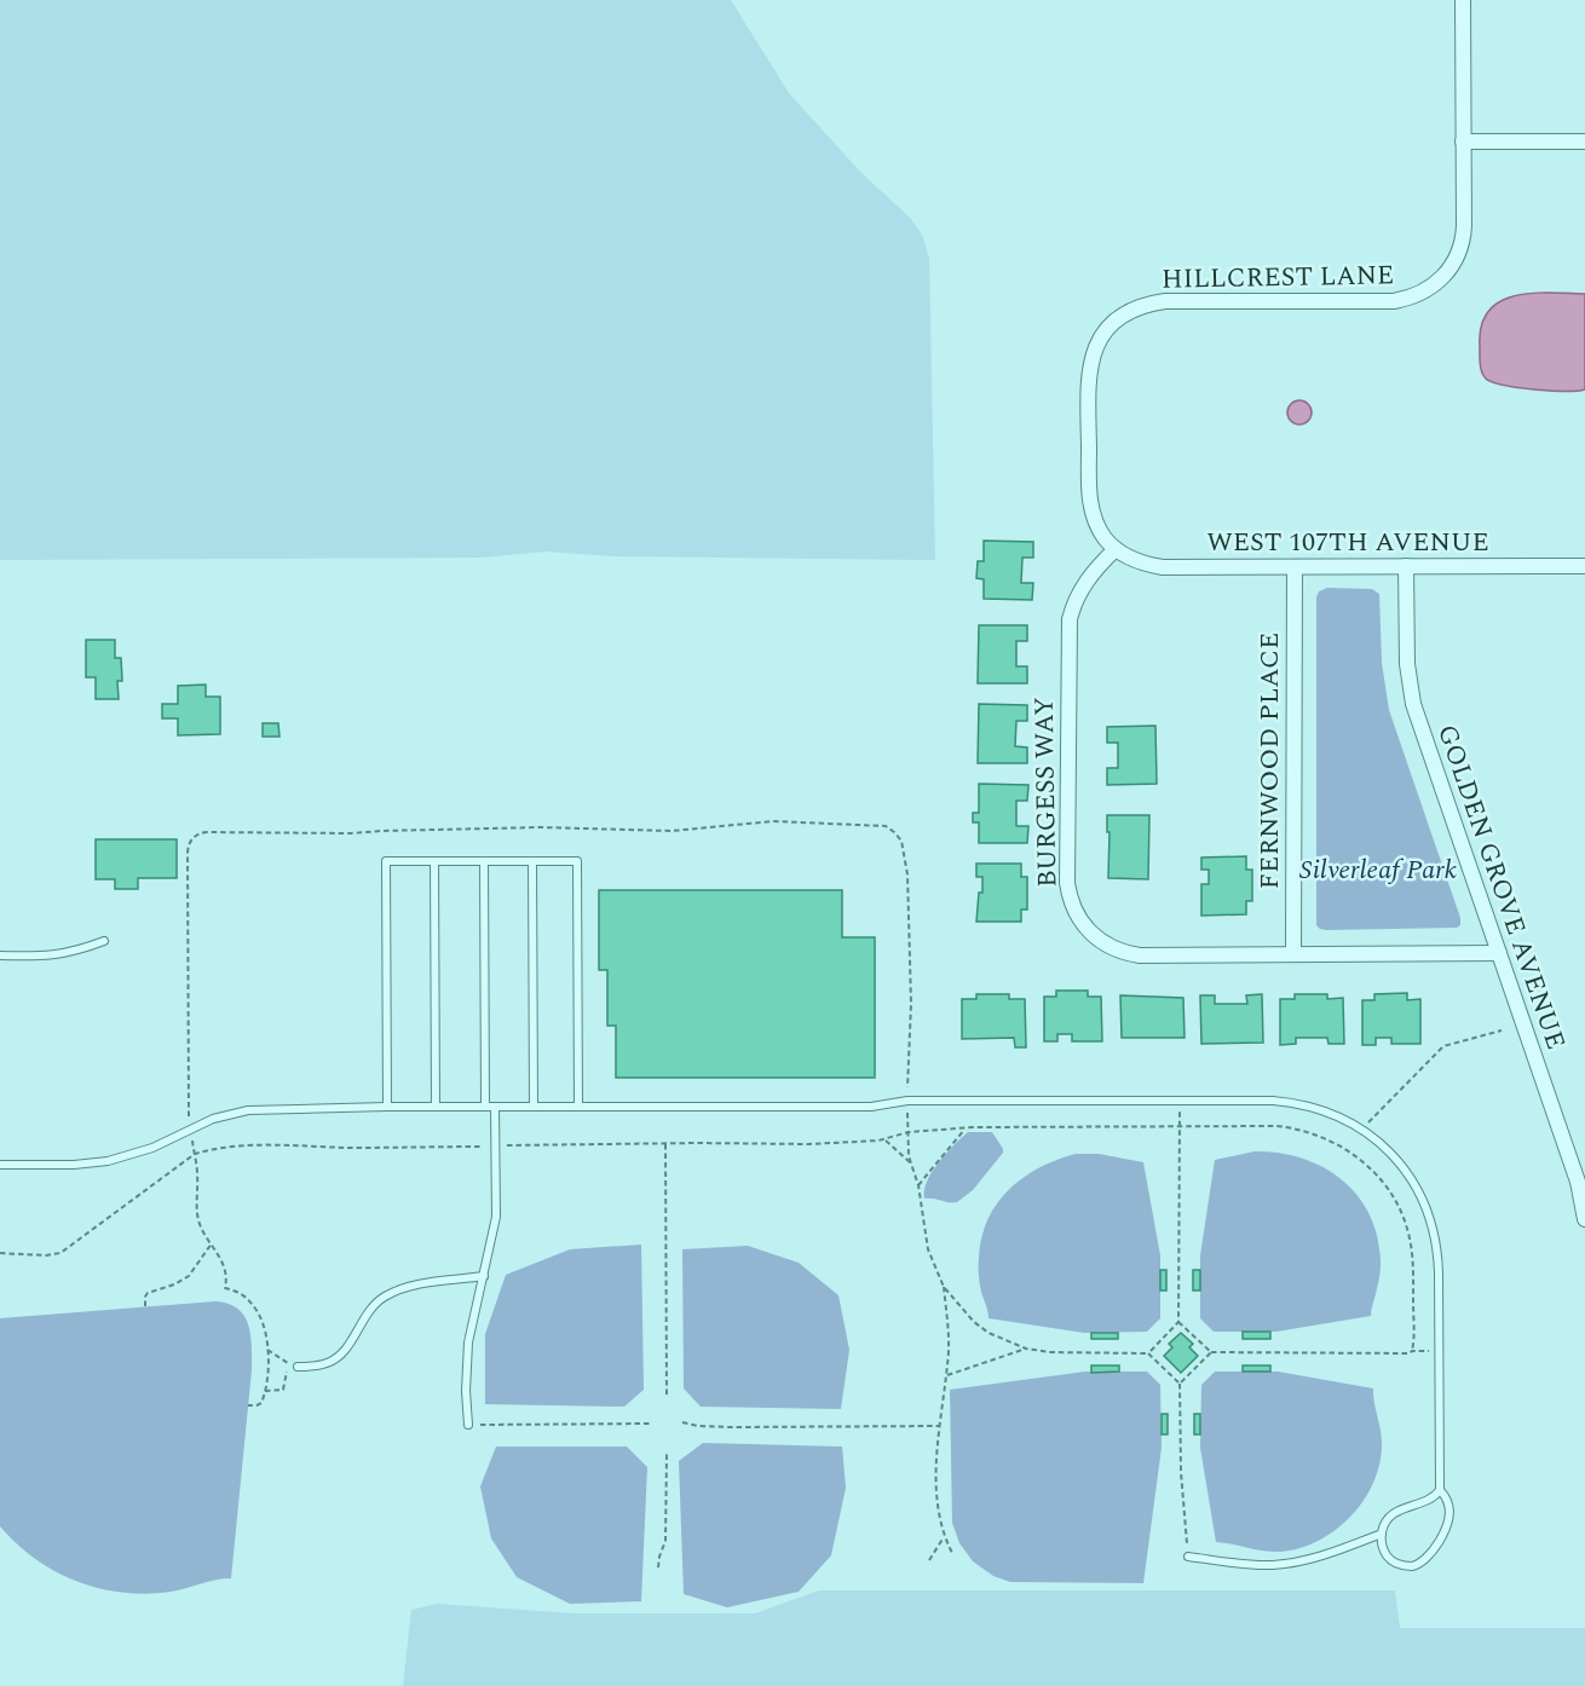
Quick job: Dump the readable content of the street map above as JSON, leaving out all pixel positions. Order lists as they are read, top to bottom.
{
  "streets": {
    "street": [
      "HILLCREST LANE",
      "WEST 107TH AVENUE",
      "FERNWOOD PLACE",
      "BURGESS WAY",
      "GOLDEN GROVE AVENUE"
    ]
  },
  "crossings": [
    ["HILLCREST LANE", "WEST 107TH AVENUE"],
    ["HILLCREST LANE", "BURGESS WAY"],
    ["WEST 107TH AVENUE", "FERNWOOD PLACE"],
    ["WEST 107TH AVENUE", "BURGESS WAY"],
    ["WEST 107TH AVENUE", "GOLDEN GROVE AVENUE"],
    ["FERNWOOD PLACE", "BURGESS WAY"],
    ["BURGESS WAY", "GOLDEN GROVE AVENUE"]
  ],
  "parks": ["Silverleaf Park"]
}
